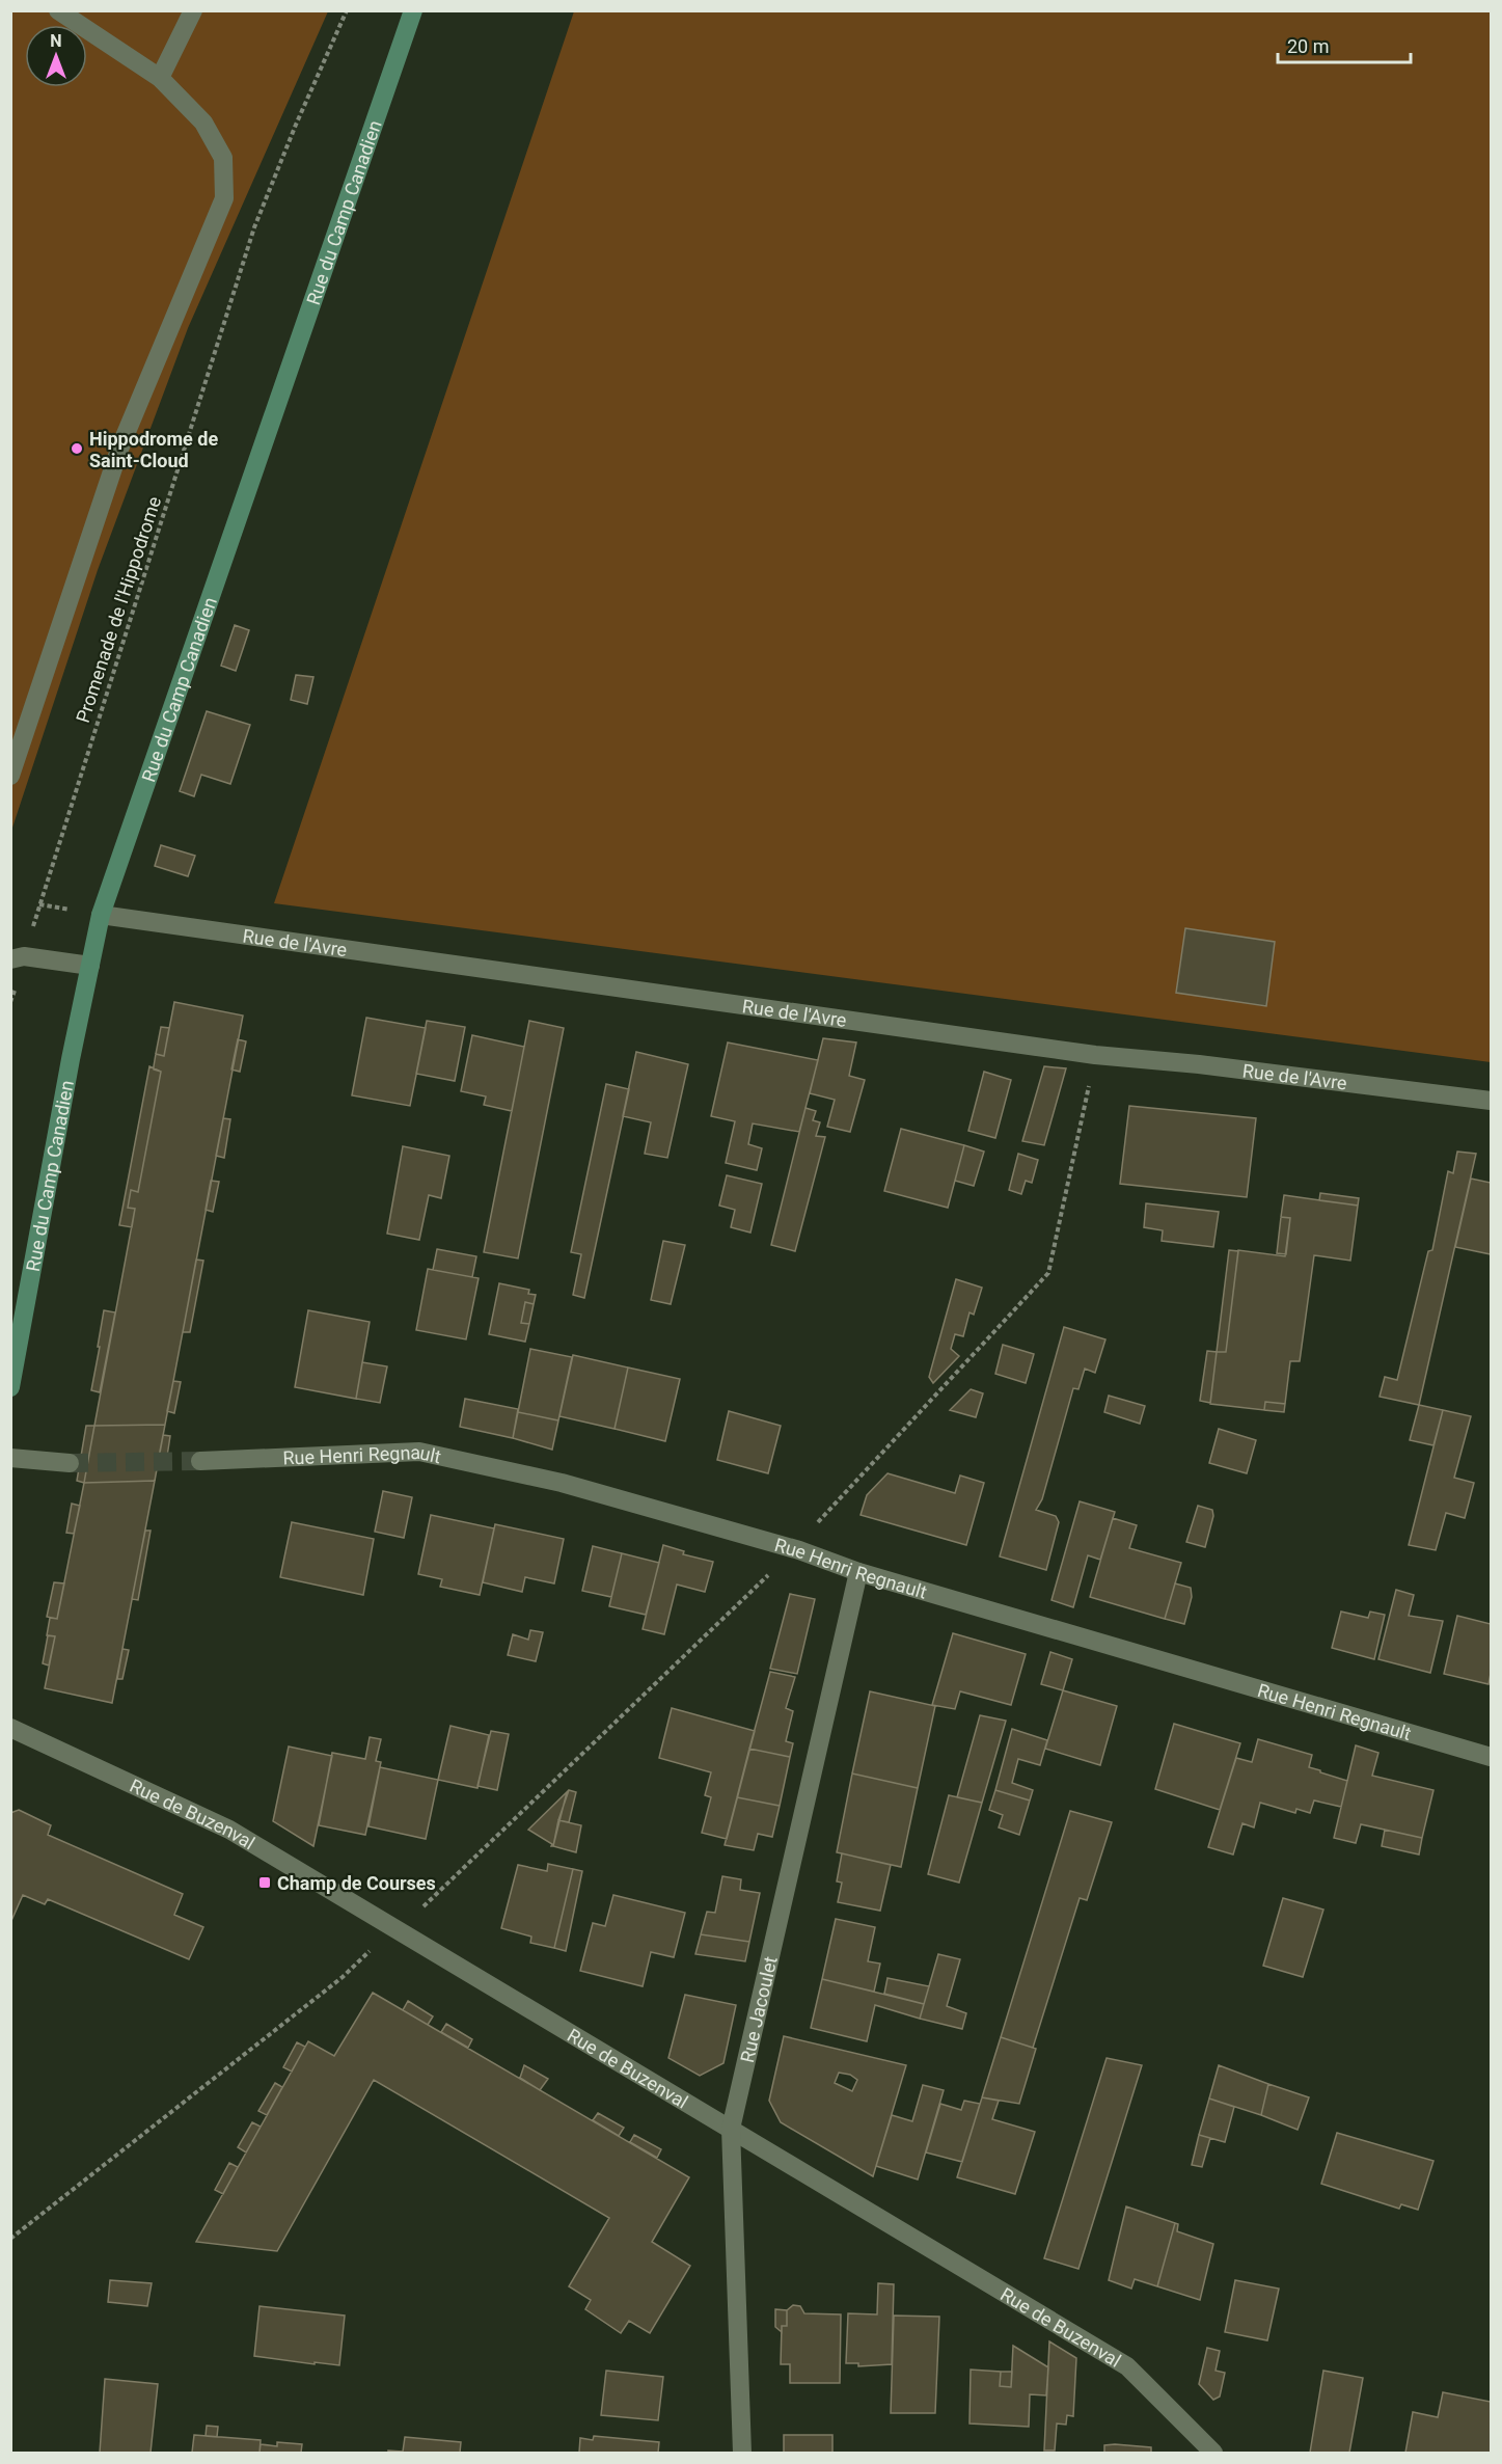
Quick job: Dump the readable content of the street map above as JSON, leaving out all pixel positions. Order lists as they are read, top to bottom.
{
  "streets": {
    "main road": ["Rue du Camp Canadien"],
    "street": [
      "Rue de l'Avre",
      "Rue Henri Regnault",
      "Rue de Buzenval",
      "Rue Jacoulet"
    ],
    "path": ["Promenade de l'Hippodrome"]
  },
  "crossings": [
    ["Rue du Camp Canadien", "Rue de l'Avre"],
    ["Rue Henri Regnault", "Rue Jacoulet"],
    ["Rue de Buzenval", "Rue Jacoulet"]
  ],
  "places": {
    "other": ["Hippodrome de Saint-Cloud"],
    "transit": ["Champ de Courses"]
  },
  "scale_bar": "20 m",
  "north": "top"
}
